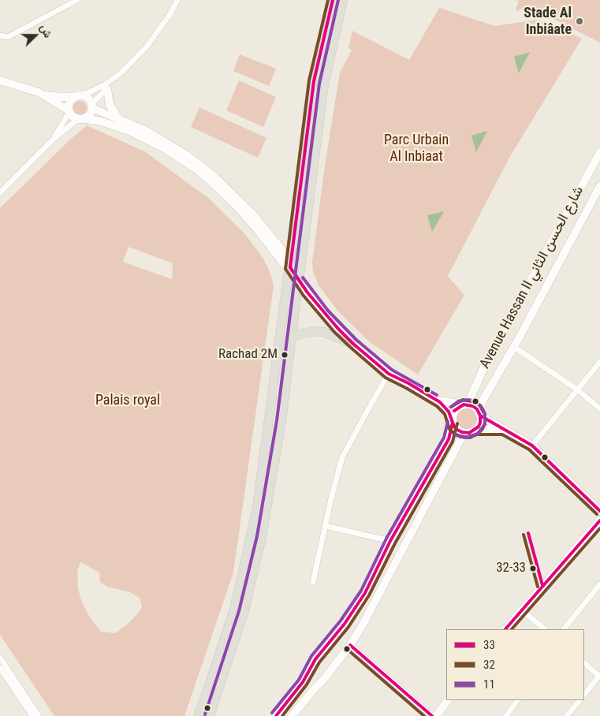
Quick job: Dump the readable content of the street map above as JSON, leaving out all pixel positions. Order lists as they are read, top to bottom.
{
  "streets": {
    "street": ["Avenue Hassan II شارع الحسن الثاني"]
  },
  "parks": ["Parc Urbain Al Inbiaat", "Palais royal"],
  "places": ["Stade Al Inbiâate", "Rachad 2M", "32-33"],
  "lines": ["transit line 33", "transit line 32", "transit line 11"],
  "legend": ["33", "32", "11"],
  "north": "right"
}
